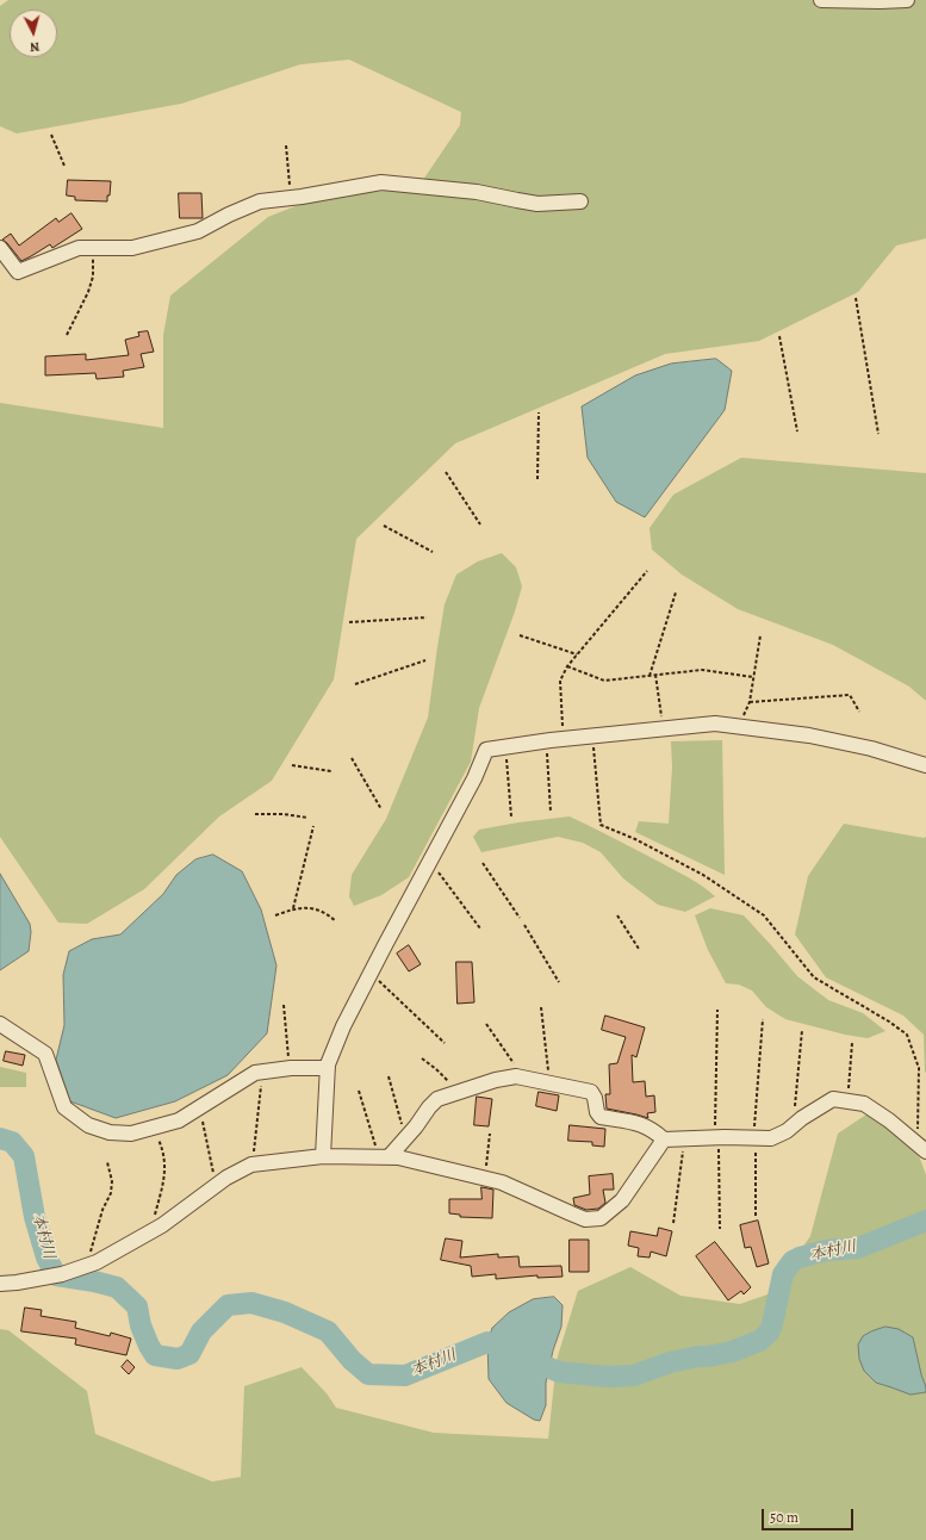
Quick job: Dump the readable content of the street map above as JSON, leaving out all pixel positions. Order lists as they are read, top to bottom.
{
  "water": ["本村川"],
  "scale_bar": "50 m",
  "north": "bottom"
}
